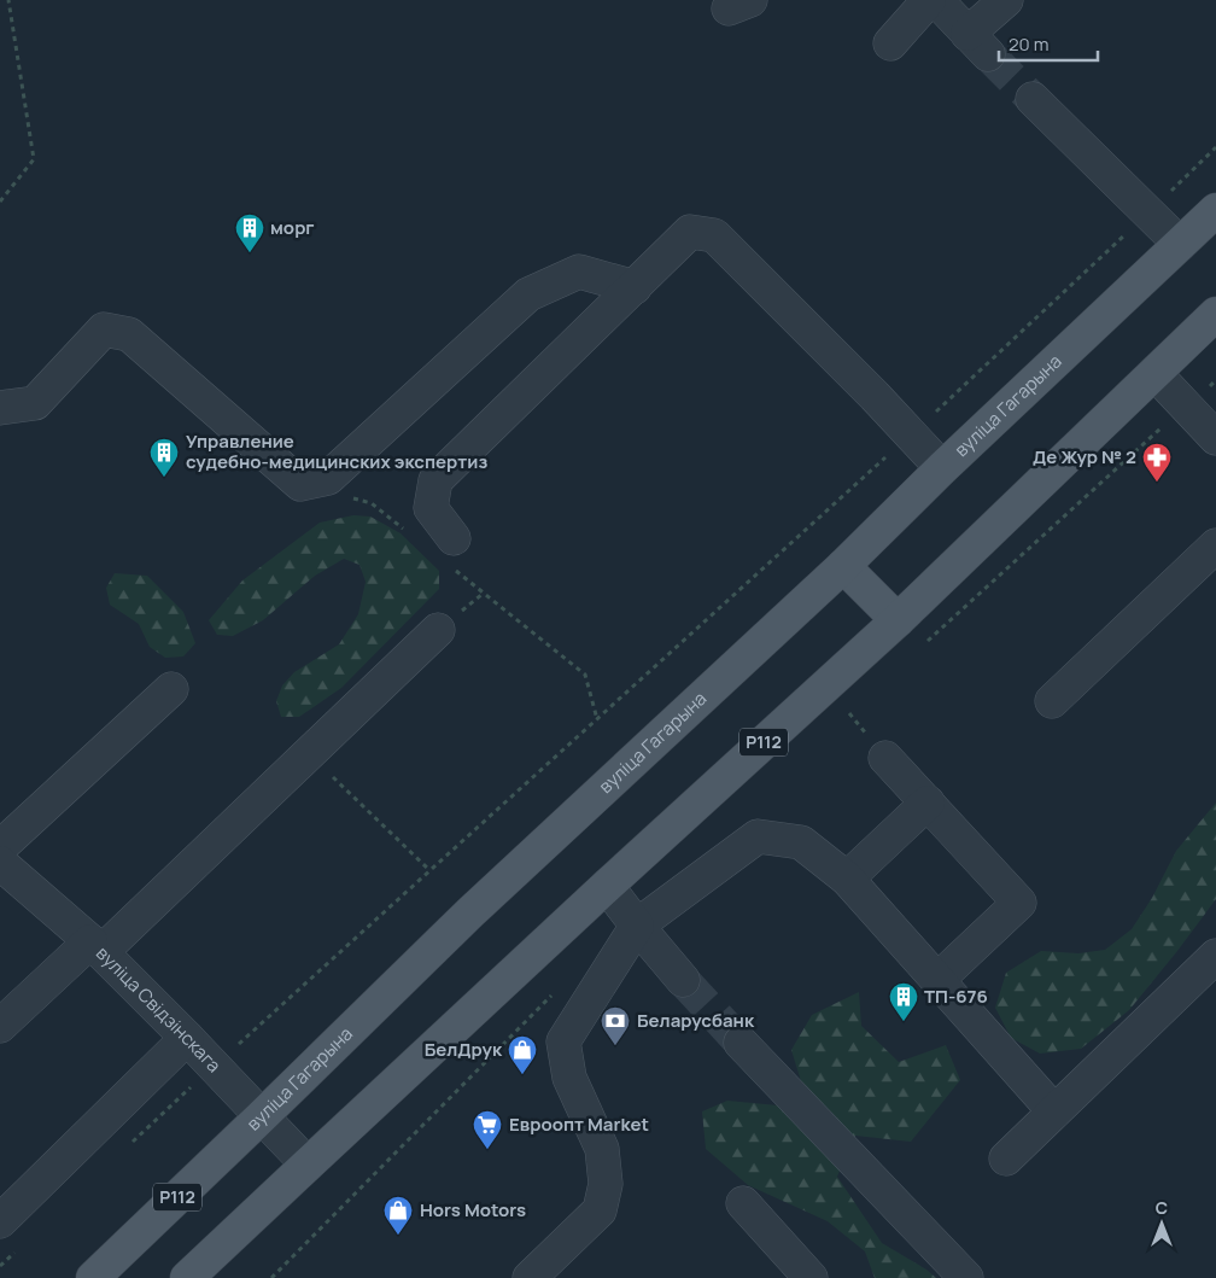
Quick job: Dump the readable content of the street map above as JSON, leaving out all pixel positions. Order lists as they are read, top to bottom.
{
  "streets": {
    "main road": ["вуліца Гагарына", "Р112"],
    "street": ["вуліца Свідзінскага"]
  },
  "crossings": [
    ["вуліца Гагарына", "вуліца Свідзінскага"],
    ["Р112", "вуліца Свідзінскага"]
  ],
  "places": {
    "building": ["морг", "Управление судебно-медицинских экспертиз", "ТП-676"],
    "pharmacy": ["Де Жур № 2"],
    "bank": ["Беларусбанк"],
    "shop": ["БелДрук", "Hors Motors"],
    "supermarket": ["Евроопт Market"]
  },
  "scale_bar": "20 m",
  "north": "top"
}
